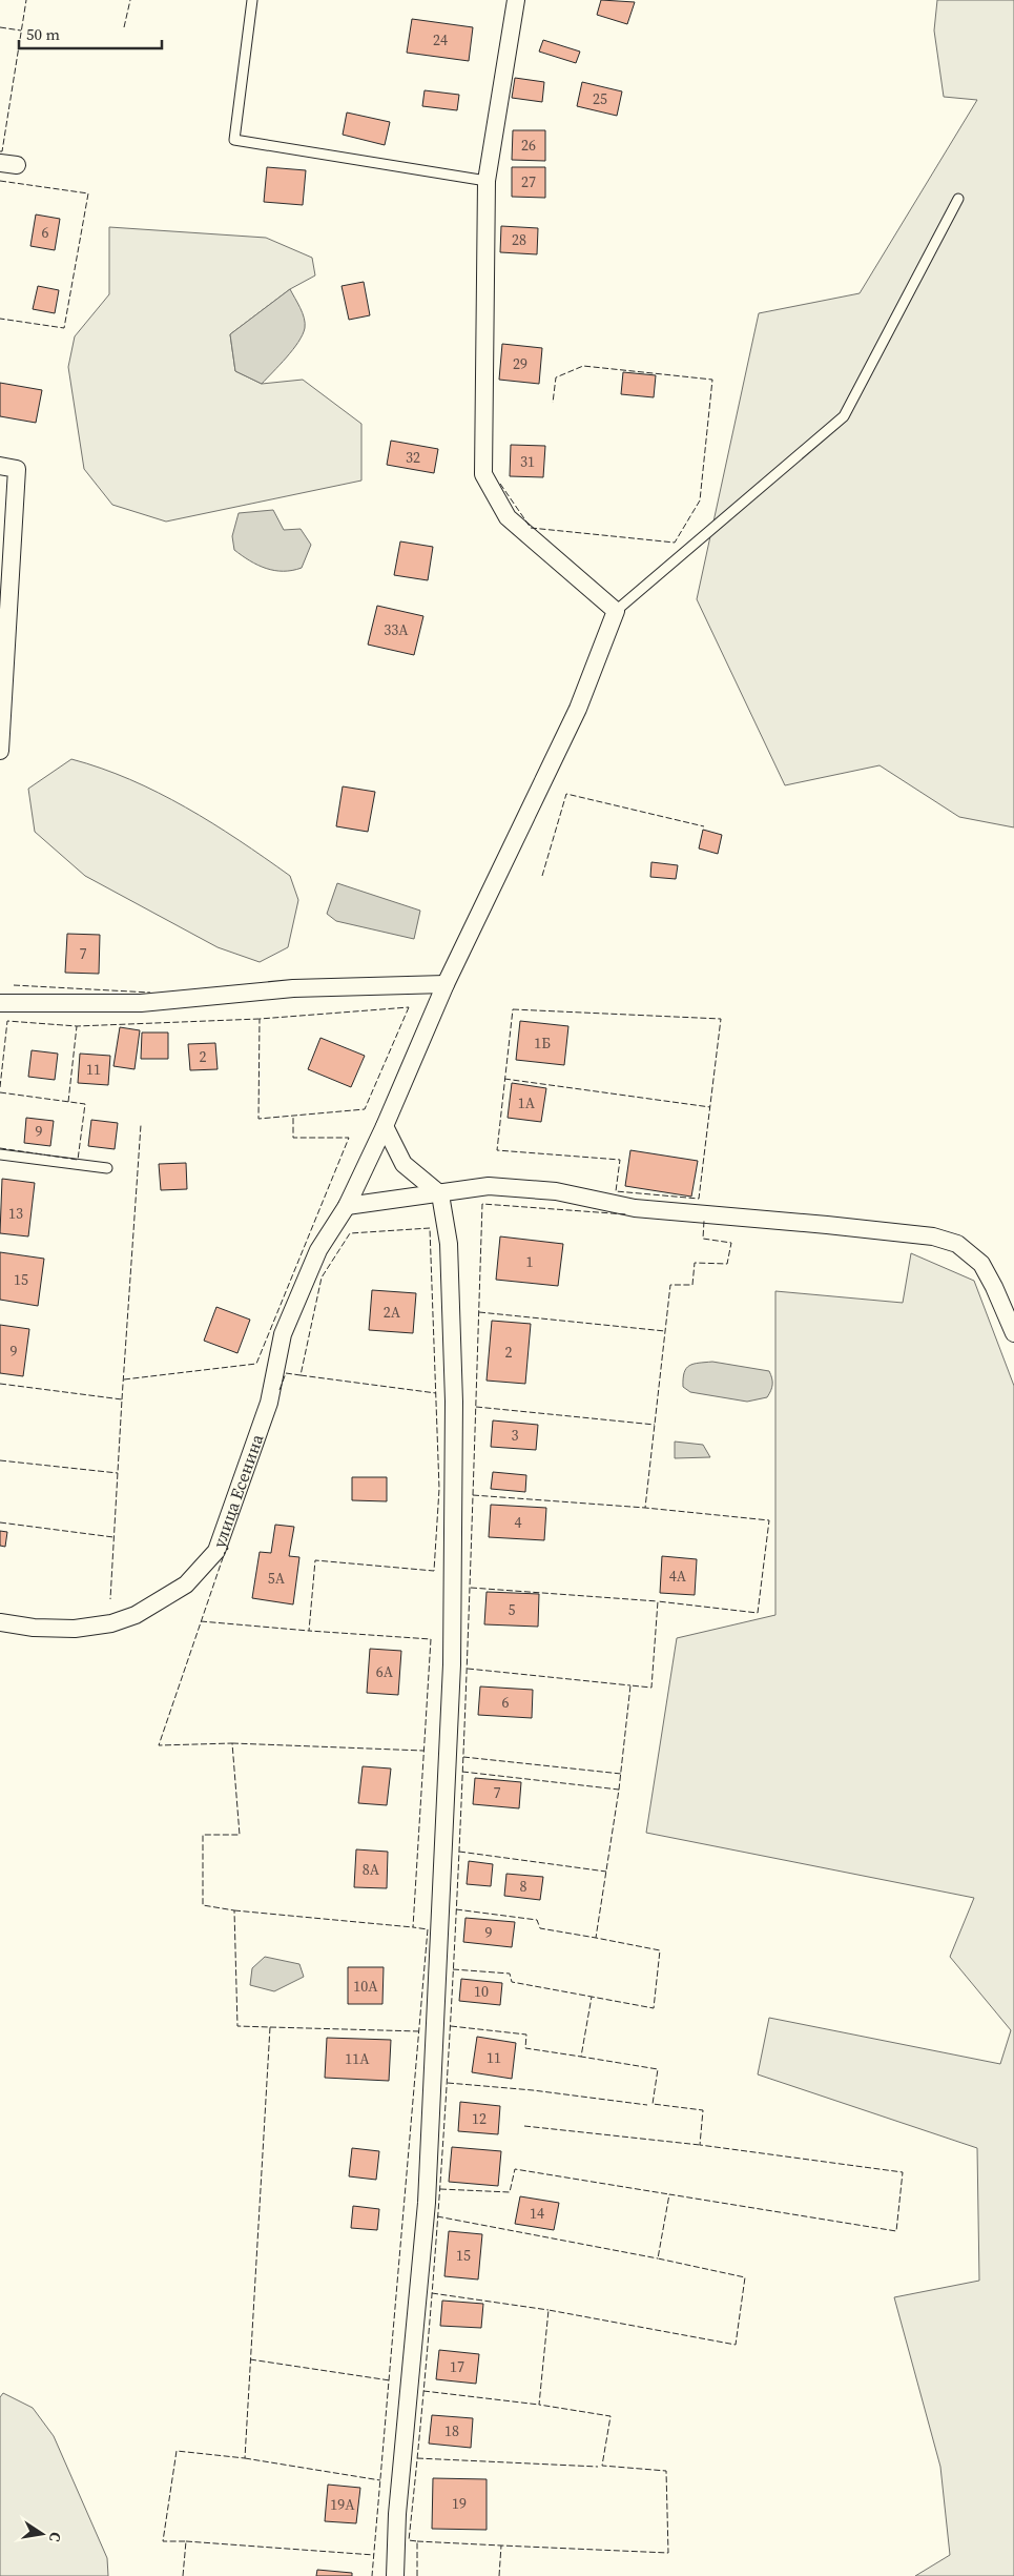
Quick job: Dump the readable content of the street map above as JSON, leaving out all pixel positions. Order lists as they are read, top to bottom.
{
  "streets": {
    "street": ["улица Есенина"]
  },
  "house_numbers": [
    "24",
    "25",
    "26",
    "27",
    "6",
    "28",
    "29",
    "32",
    "31",
    "33А",
    "7",
    "1Б",
    "2",
    "11",
    "1А",
    "9",
    "13",
    "1",
    "15",
    "2А",
    "9",
    "2",
    "3",
    "4",
    "4А",
    "5А",
    "5",
    "6А",
    "6",
    "7",
    "8А",
    "8",
    "9",
    "10А",
    "10",
    "11",
    "11А",
    "12",
    "14",
    "15",
    "17",
    "18",
    "19",
    "19А"
  ],
  "scale_bar": "50 m",
  "north": "right"
}
